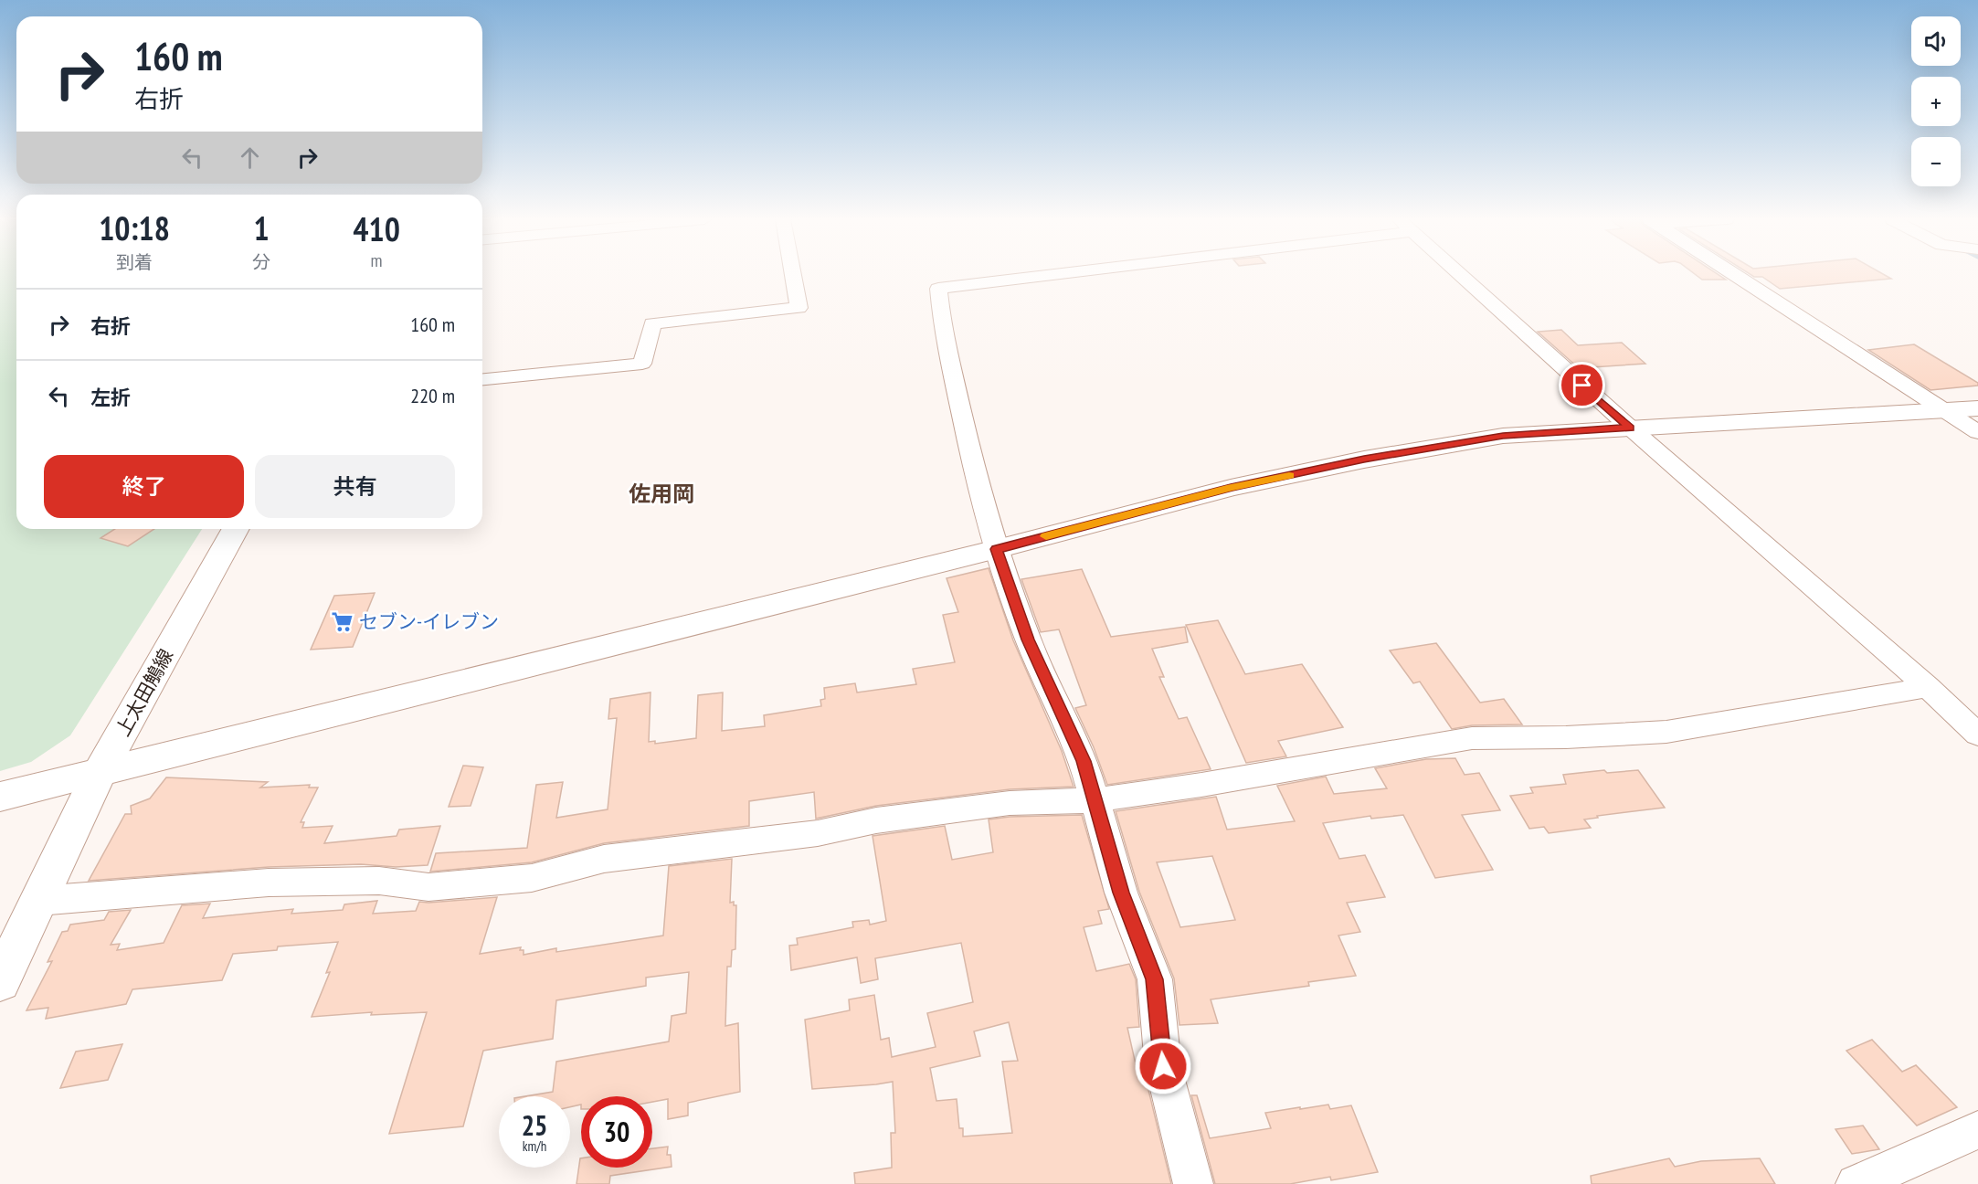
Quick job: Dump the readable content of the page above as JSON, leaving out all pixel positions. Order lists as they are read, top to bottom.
{
  "streets": {
    "street": ["上太田鵤線"]
  },
  "districts": ["佐用岡"],
  "places": {
    "supermarket": ["セブン-イレブン"]
  },
  "page": {
    "map_buttons": ["+", "−"],
    "turn": ["160 m", "右折"],
    "eta": [
      "10:18",
      "到着",
      "1",
      "分",
      "410",
      "m"
    ],
    "list": [
      {
        "name": "右折",
        "value": "160 m"
      },
      {
        "name": "左折",
        "value": "220 m"
      }
    ],
    "buttons": ["終了", "共有"],
    "speed": "25 km/h",
    "limit": "30"
  }
}
